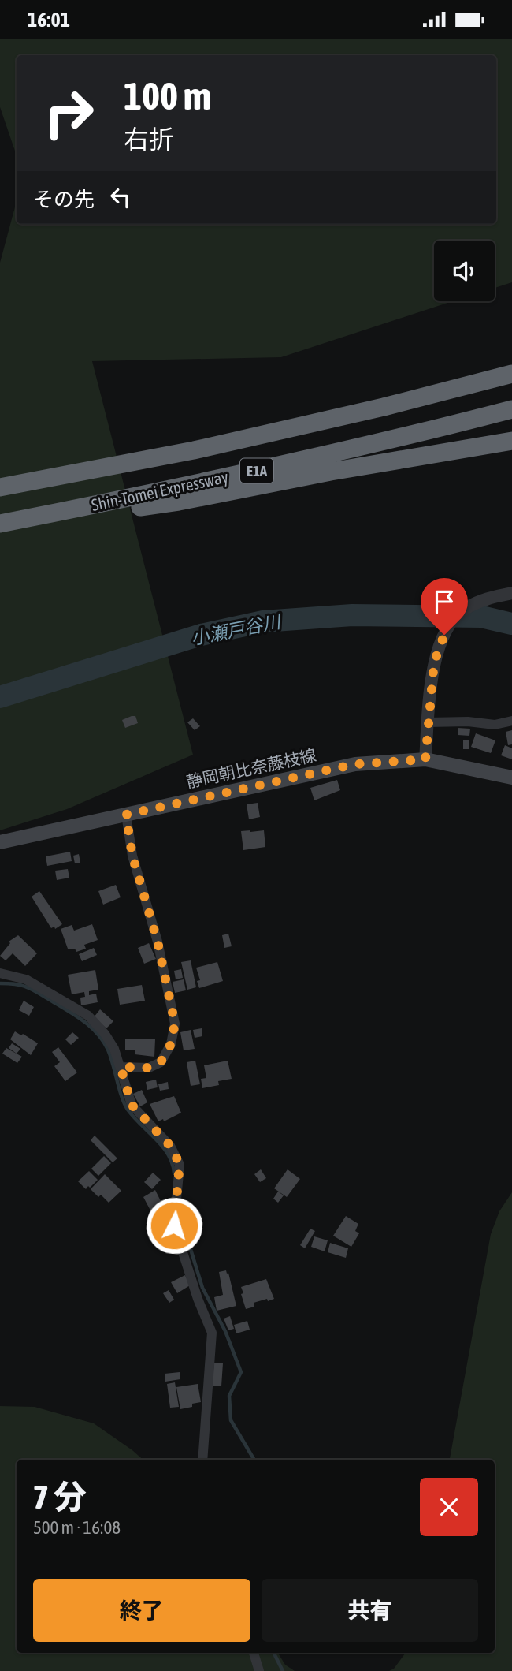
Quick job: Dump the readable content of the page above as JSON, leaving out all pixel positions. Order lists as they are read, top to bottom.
{
  "streets": {
    "highway": ["E1A", "Shin-Tomei Expressway"],
    "main road": ["静岡朝比奈藤枝線"]
  },
  "water": ["小瀬戸谷川"],
  "page": {
    "status": "16:01",
    "turn": ["100 m", "右折"],
    "then": "その先",
    "heading": ["7 分", "500 m · 16:08"],
    "buttons": ["終了", "共有"]
  }
}
